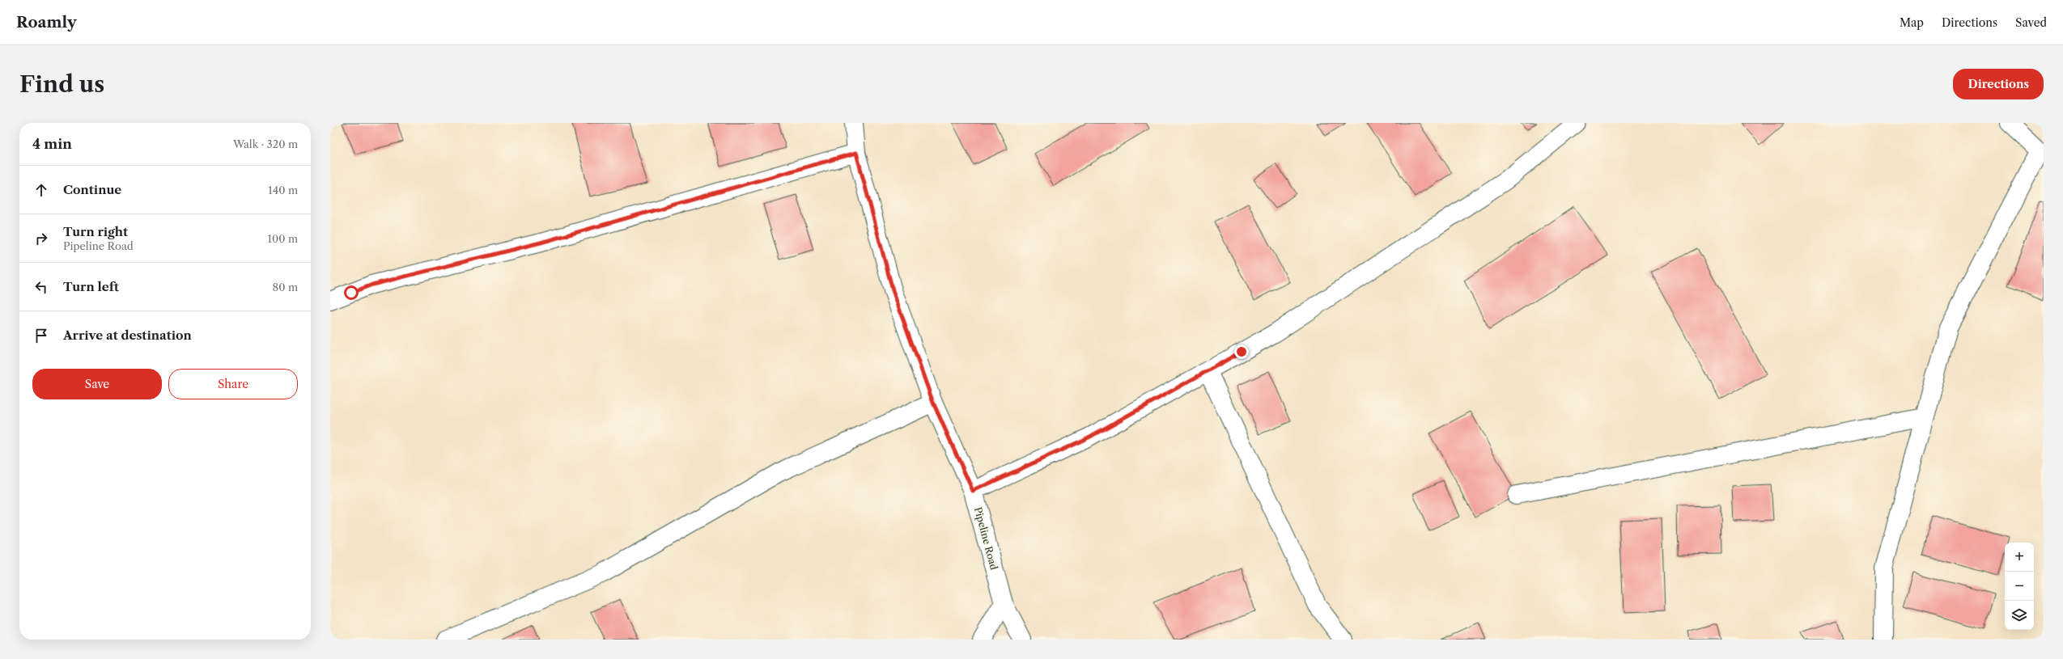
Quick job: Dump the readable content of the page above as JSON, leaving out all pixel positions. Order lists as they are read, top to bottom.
{
  "streets": {
    "street": ["Pipeline Road"]
  },
  "page": {
    "header": "Roamly",
    "nav": ["Map", "Directions", "Saved"],
    "buttons": [
      "Directions",
      ["Save", "Share"]
    ],
    "title": "Find us",
    "heading": ["4 min", "Walk · 320 m"],
    "list": [
      ["Continue", "140 m"],
      ["Turn right", "Pipeline Road", "100 m"],
      ["Turn left", "80 m"],
      "Arrive at destination"
    ],
    "map_buttons": ["+", "−"]
  }
}
